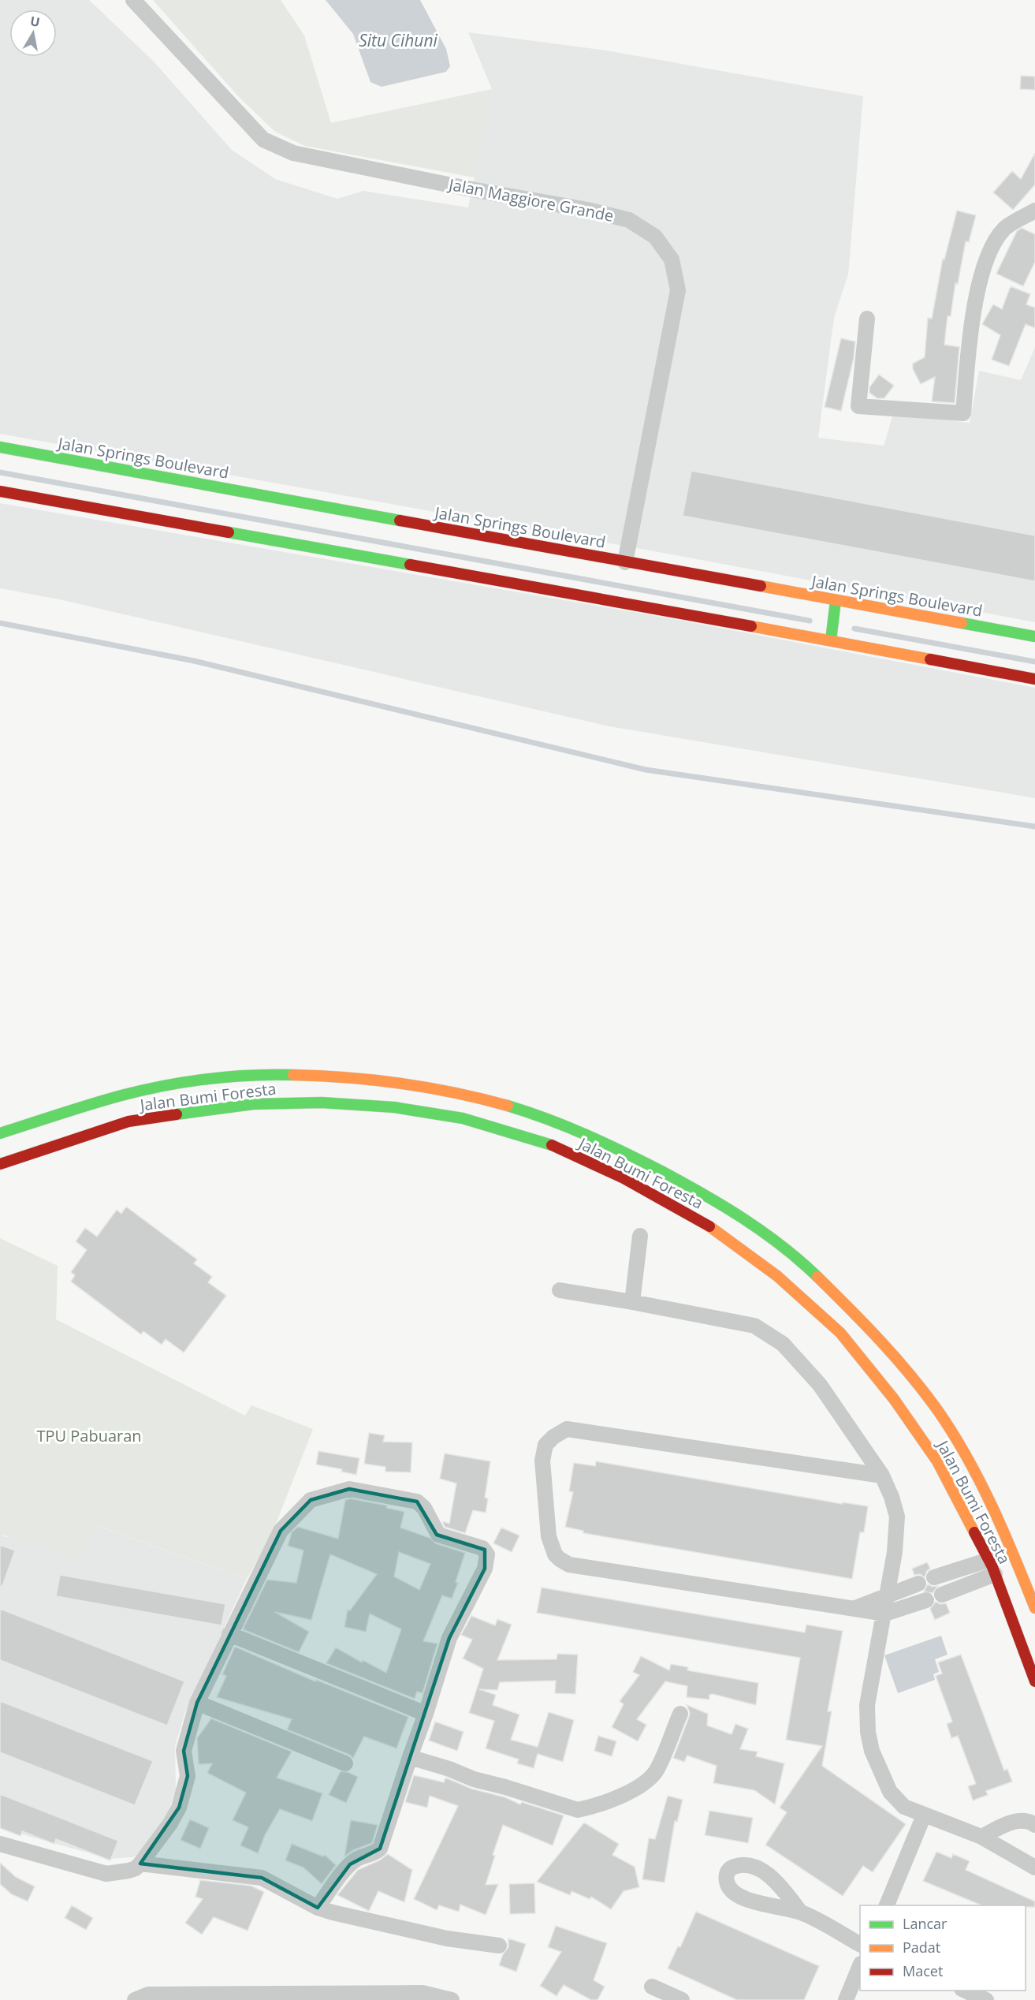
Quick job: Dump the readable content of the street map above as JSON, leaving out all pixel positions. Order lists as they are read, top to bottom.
{
  "streets": {
    "main road": ["Jalan Springs Boulevard", "Jalan Bumi Foresta"],
    "street": ["Jalan Maggiore Grande"]
  },
  "crossings": [
    ["Jalan Maggiore Grande", "Jalan Springs Boulevard"]
  ],
  "water": ["Situ Cihuni"],
  "parks": ["TPU Pabuaran"],
  "legend": ["Lancar", "Padat", "Macet"],
  "north": "top"
}
